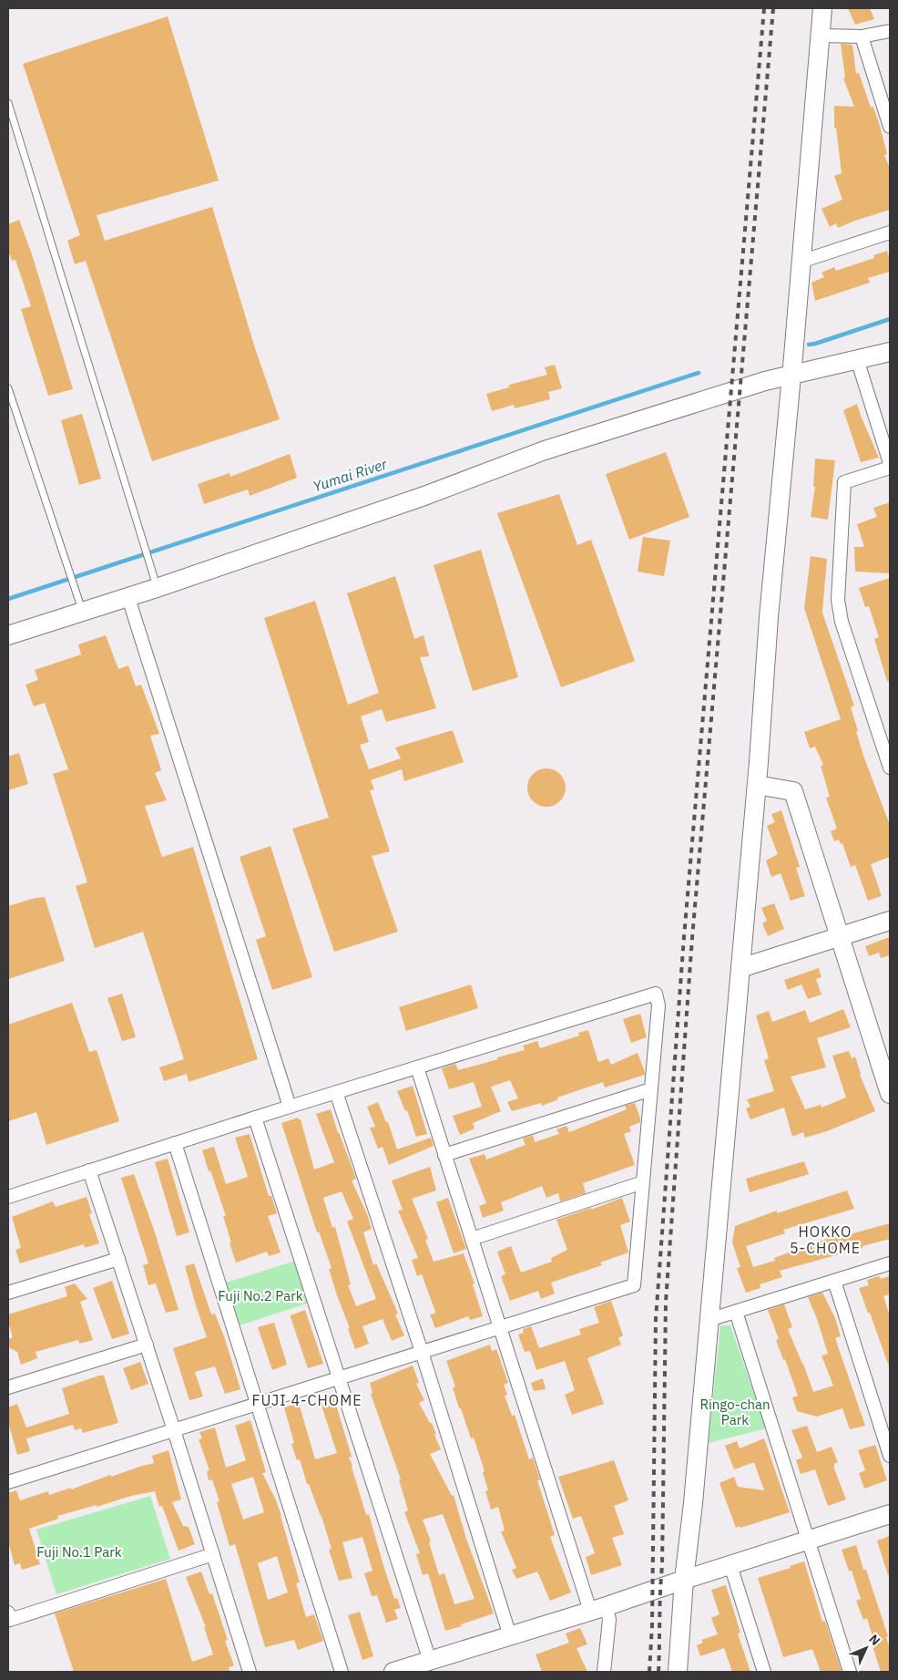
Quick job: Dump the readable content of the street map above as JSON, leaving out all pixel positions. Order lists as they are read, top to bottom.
{
  "districts": ["HOKKO 5-CHOME", "FUJI 4-CHOME"],
  "water": ["Yumai River"],
  "parks": ["Fuji No.2 Park", "Ringo-chan Park", "Fuji No.1 Park"],
  "north": "top right"
}
